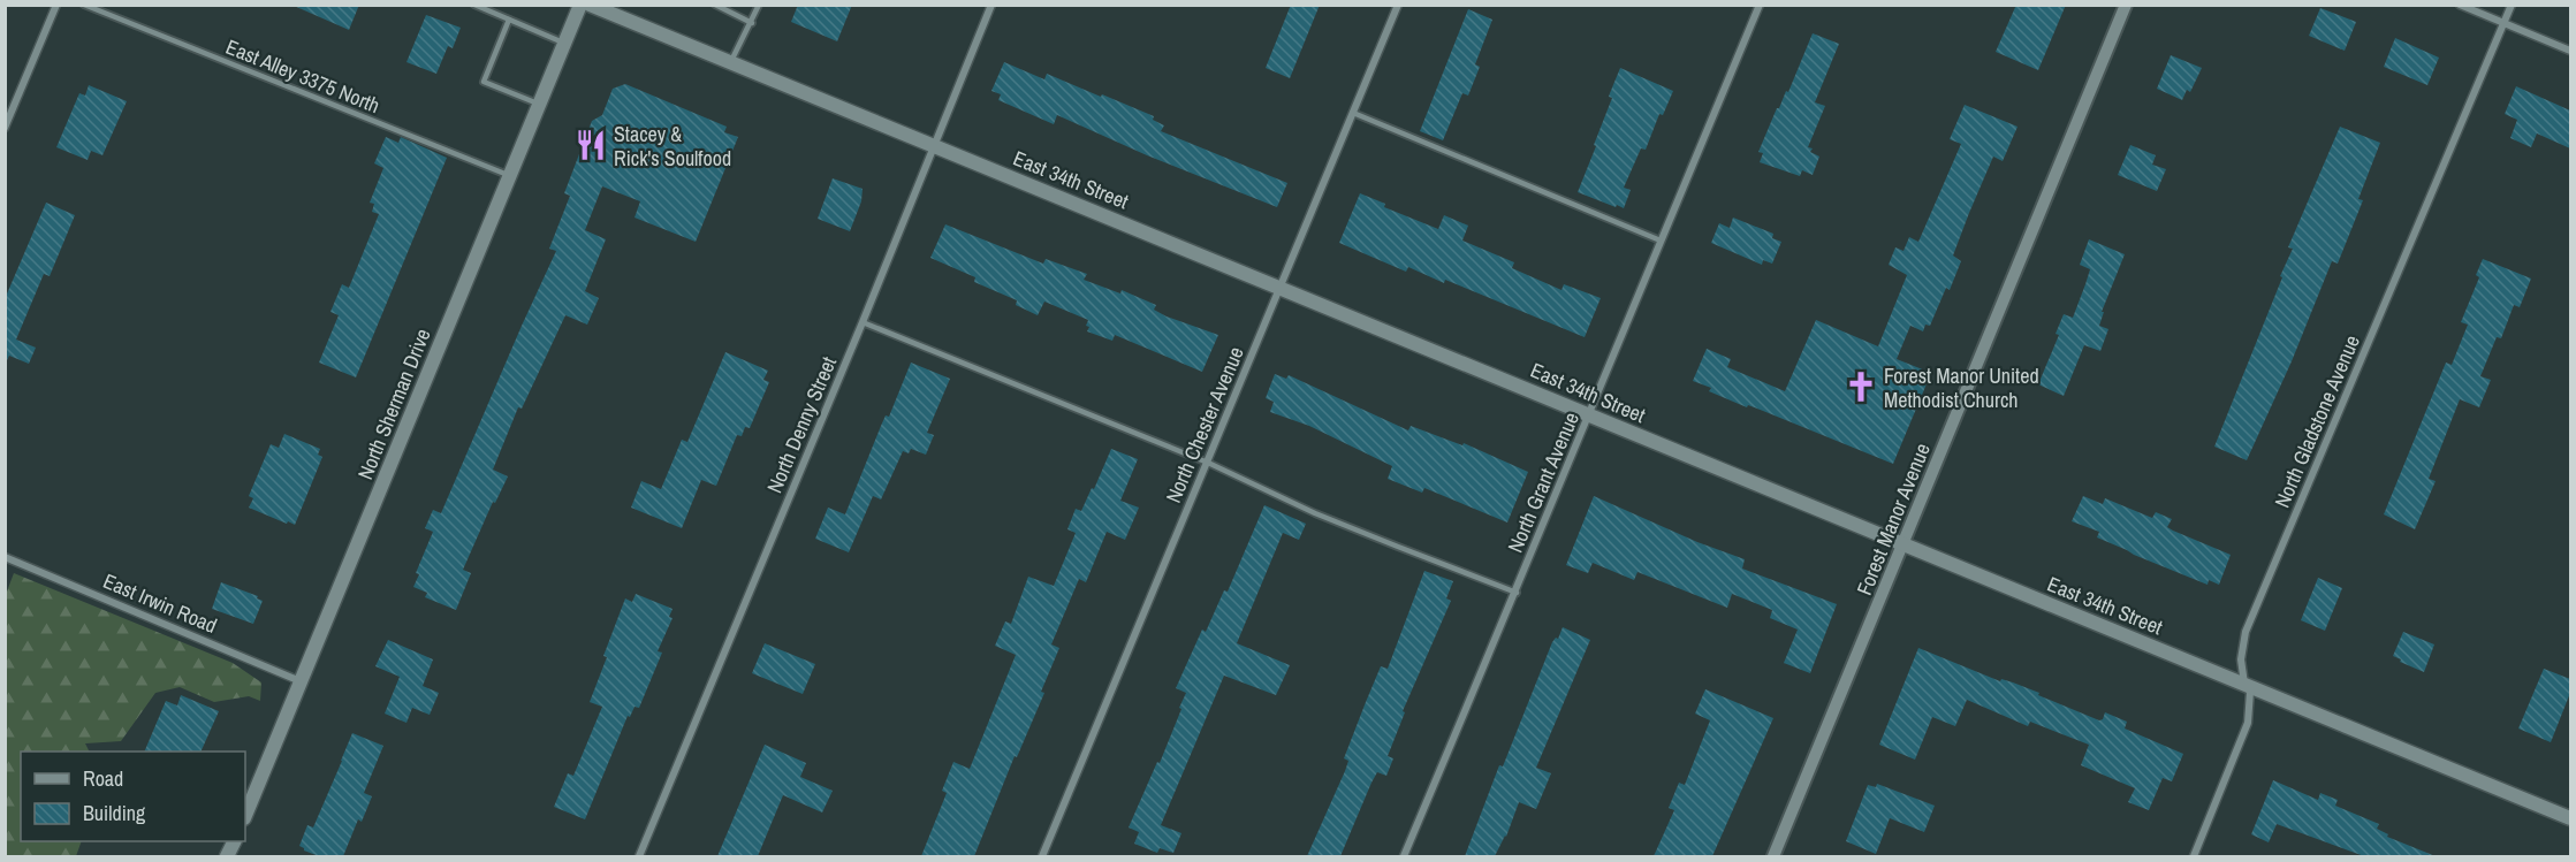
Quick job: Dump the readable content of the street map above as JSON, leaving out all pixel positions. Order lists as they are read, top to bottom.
{
  "streets": {
    "main road": ["East 34th Street", "North Sherman Drive"],
    "street": [
      "North Gladstone Avenue",
      "North Denny Street",
      "North Chester Avenue",
      "North Grant Avenue",
      "Forest Manor Avenue",
      "East Irwin Road"
    ],
    "lane": ["East Alley 3375 North"]
  },
  "crossings": [
    ["East Alley 3375 North", "North Sherman Drive"],
    ["East 34th Street", "North Gladstone Avenue"],
    ["East 34th Street", "North Denny Street"],
    ["East 34th Street", "North Chester Avenue"],
    ["East 34th Street", "North Grant Avenue"],
    ["East 34th Street", "Forest Manor Avenue"],
    ["North Sherman Drive", "East Irwin Road"]
  ],
  "places": {
    "restaurant": ["Stacey & Rick's Soulfood"],
    "church": ["Forest Manor United Methodist Church"]
  },
  "legend": ["Road", "Building"]
}
